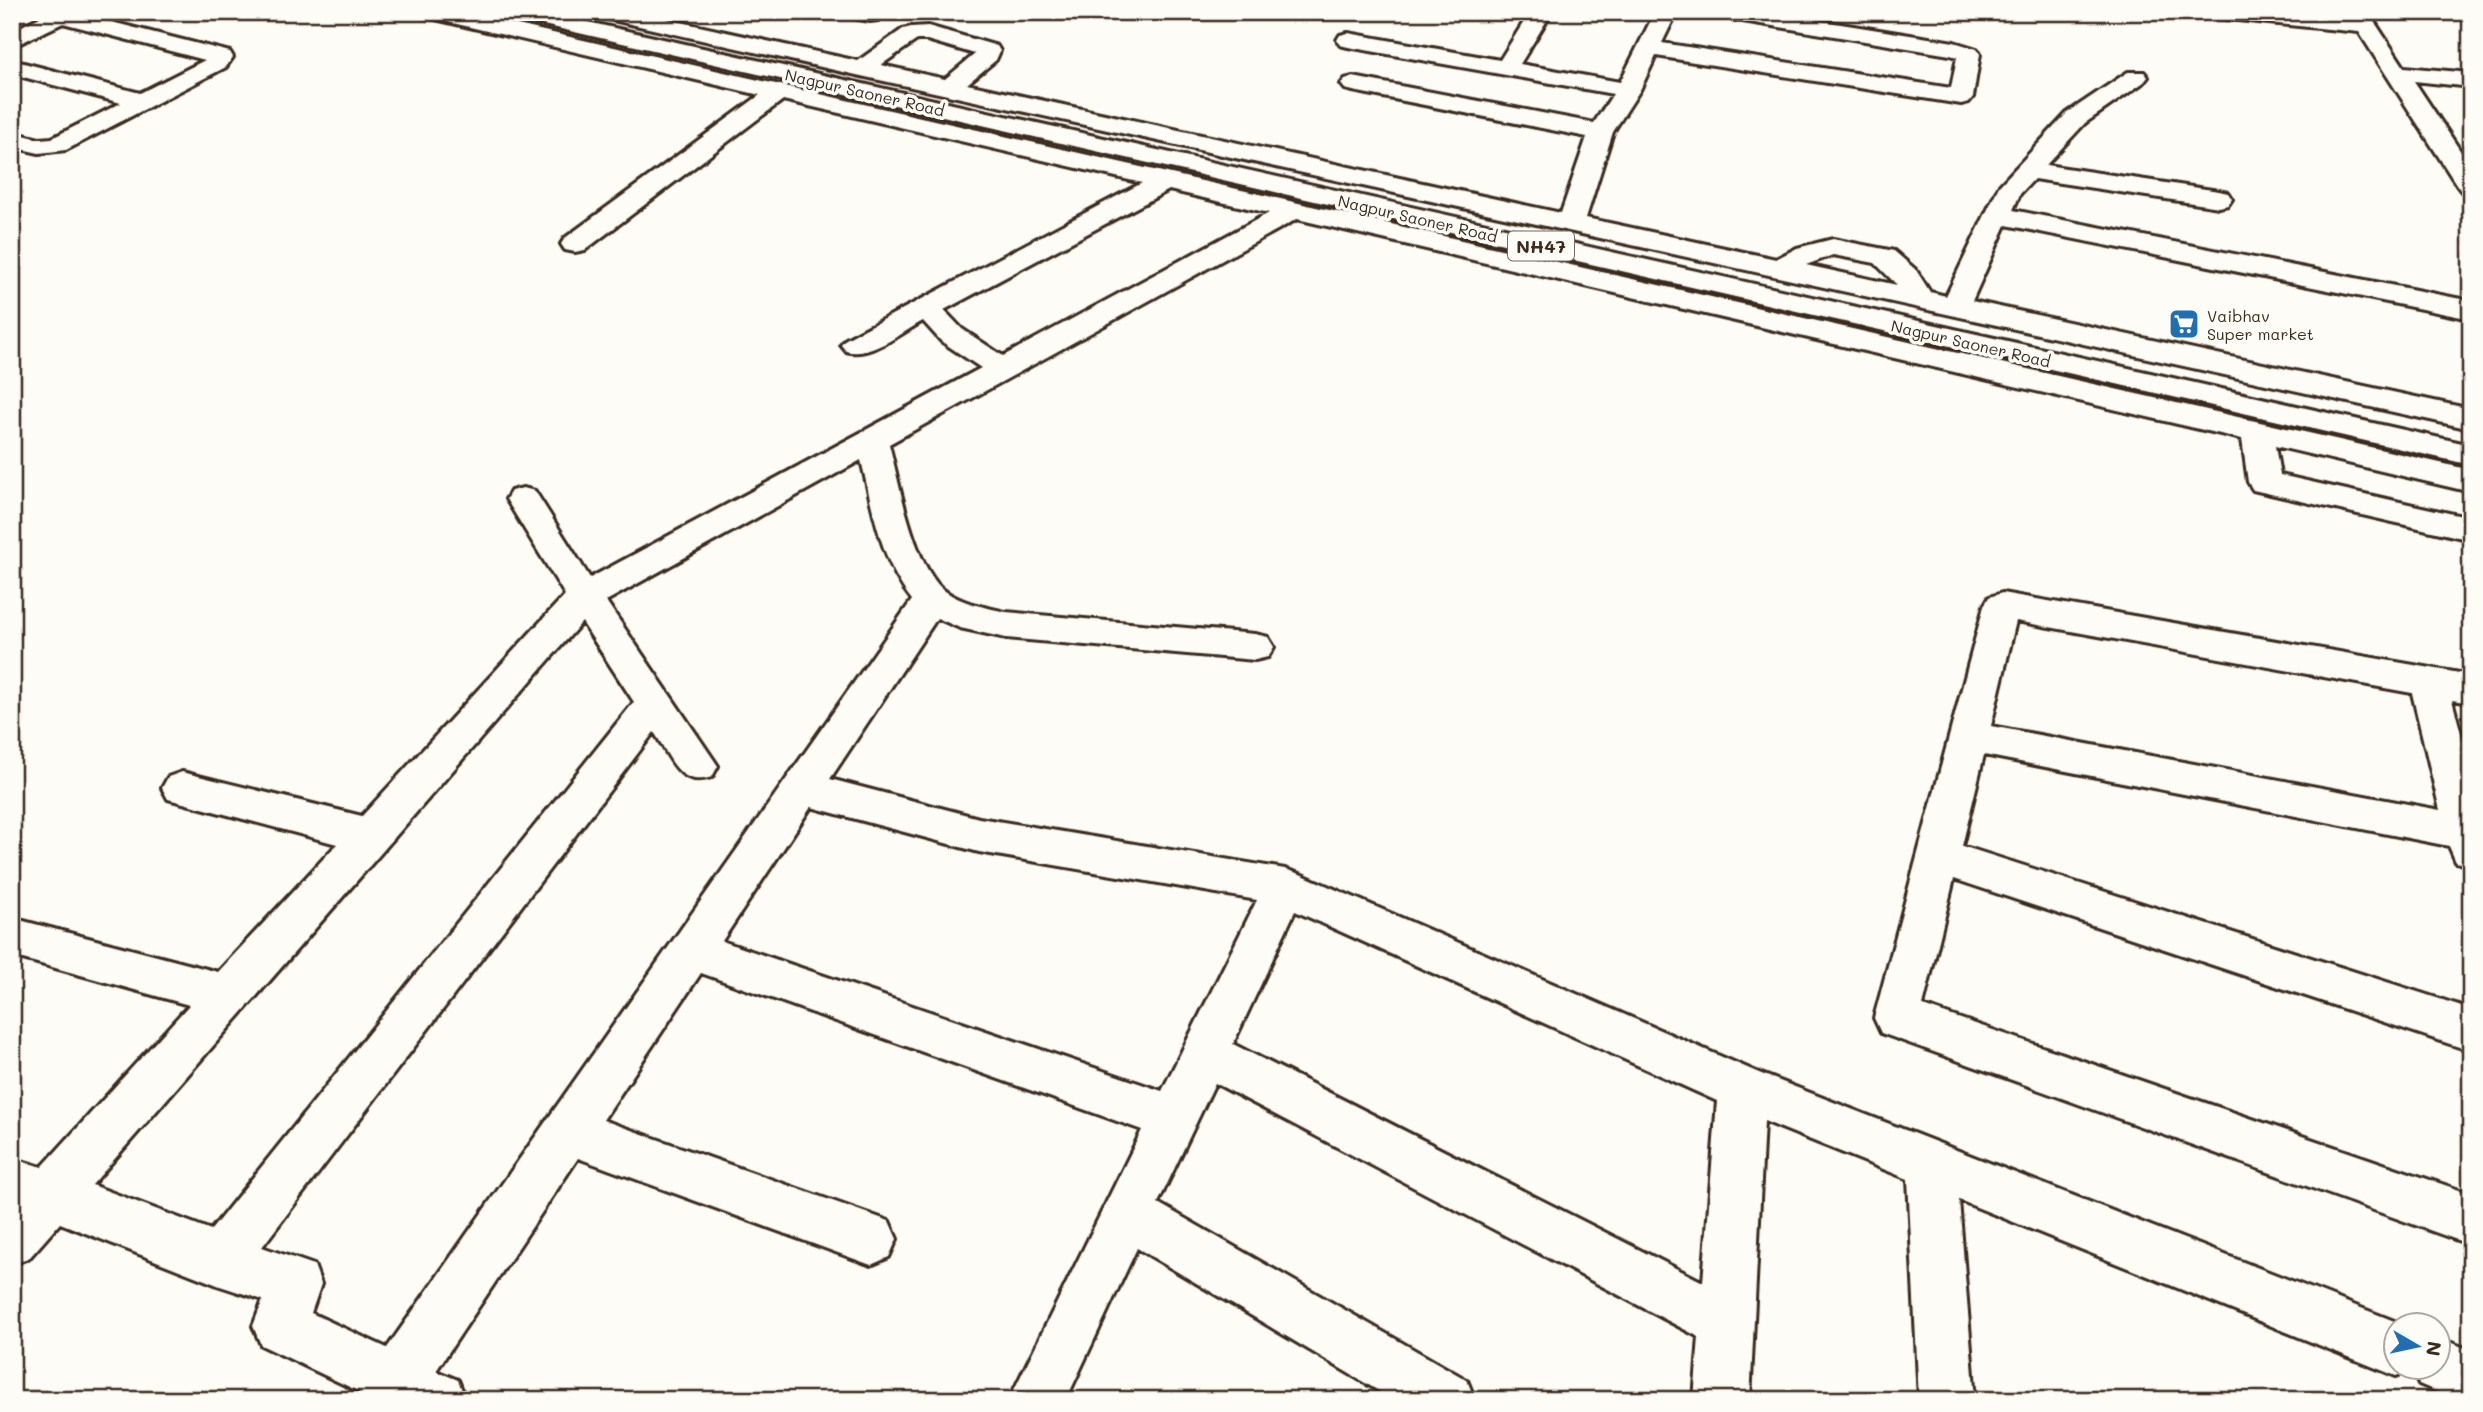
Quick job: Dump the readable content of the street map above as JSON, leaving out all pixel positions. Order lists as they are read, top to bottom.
{
  "streets": {
    "main road": ["Nagpur Saoner Road", "NH47"]
  },
  "crossings": [
    ["Nagpur Saoner Road", "NH47"]
  ],
  "places": {
    "supermarket": ["Vaibhav Super market"]
  },
  "north": "right"
}
